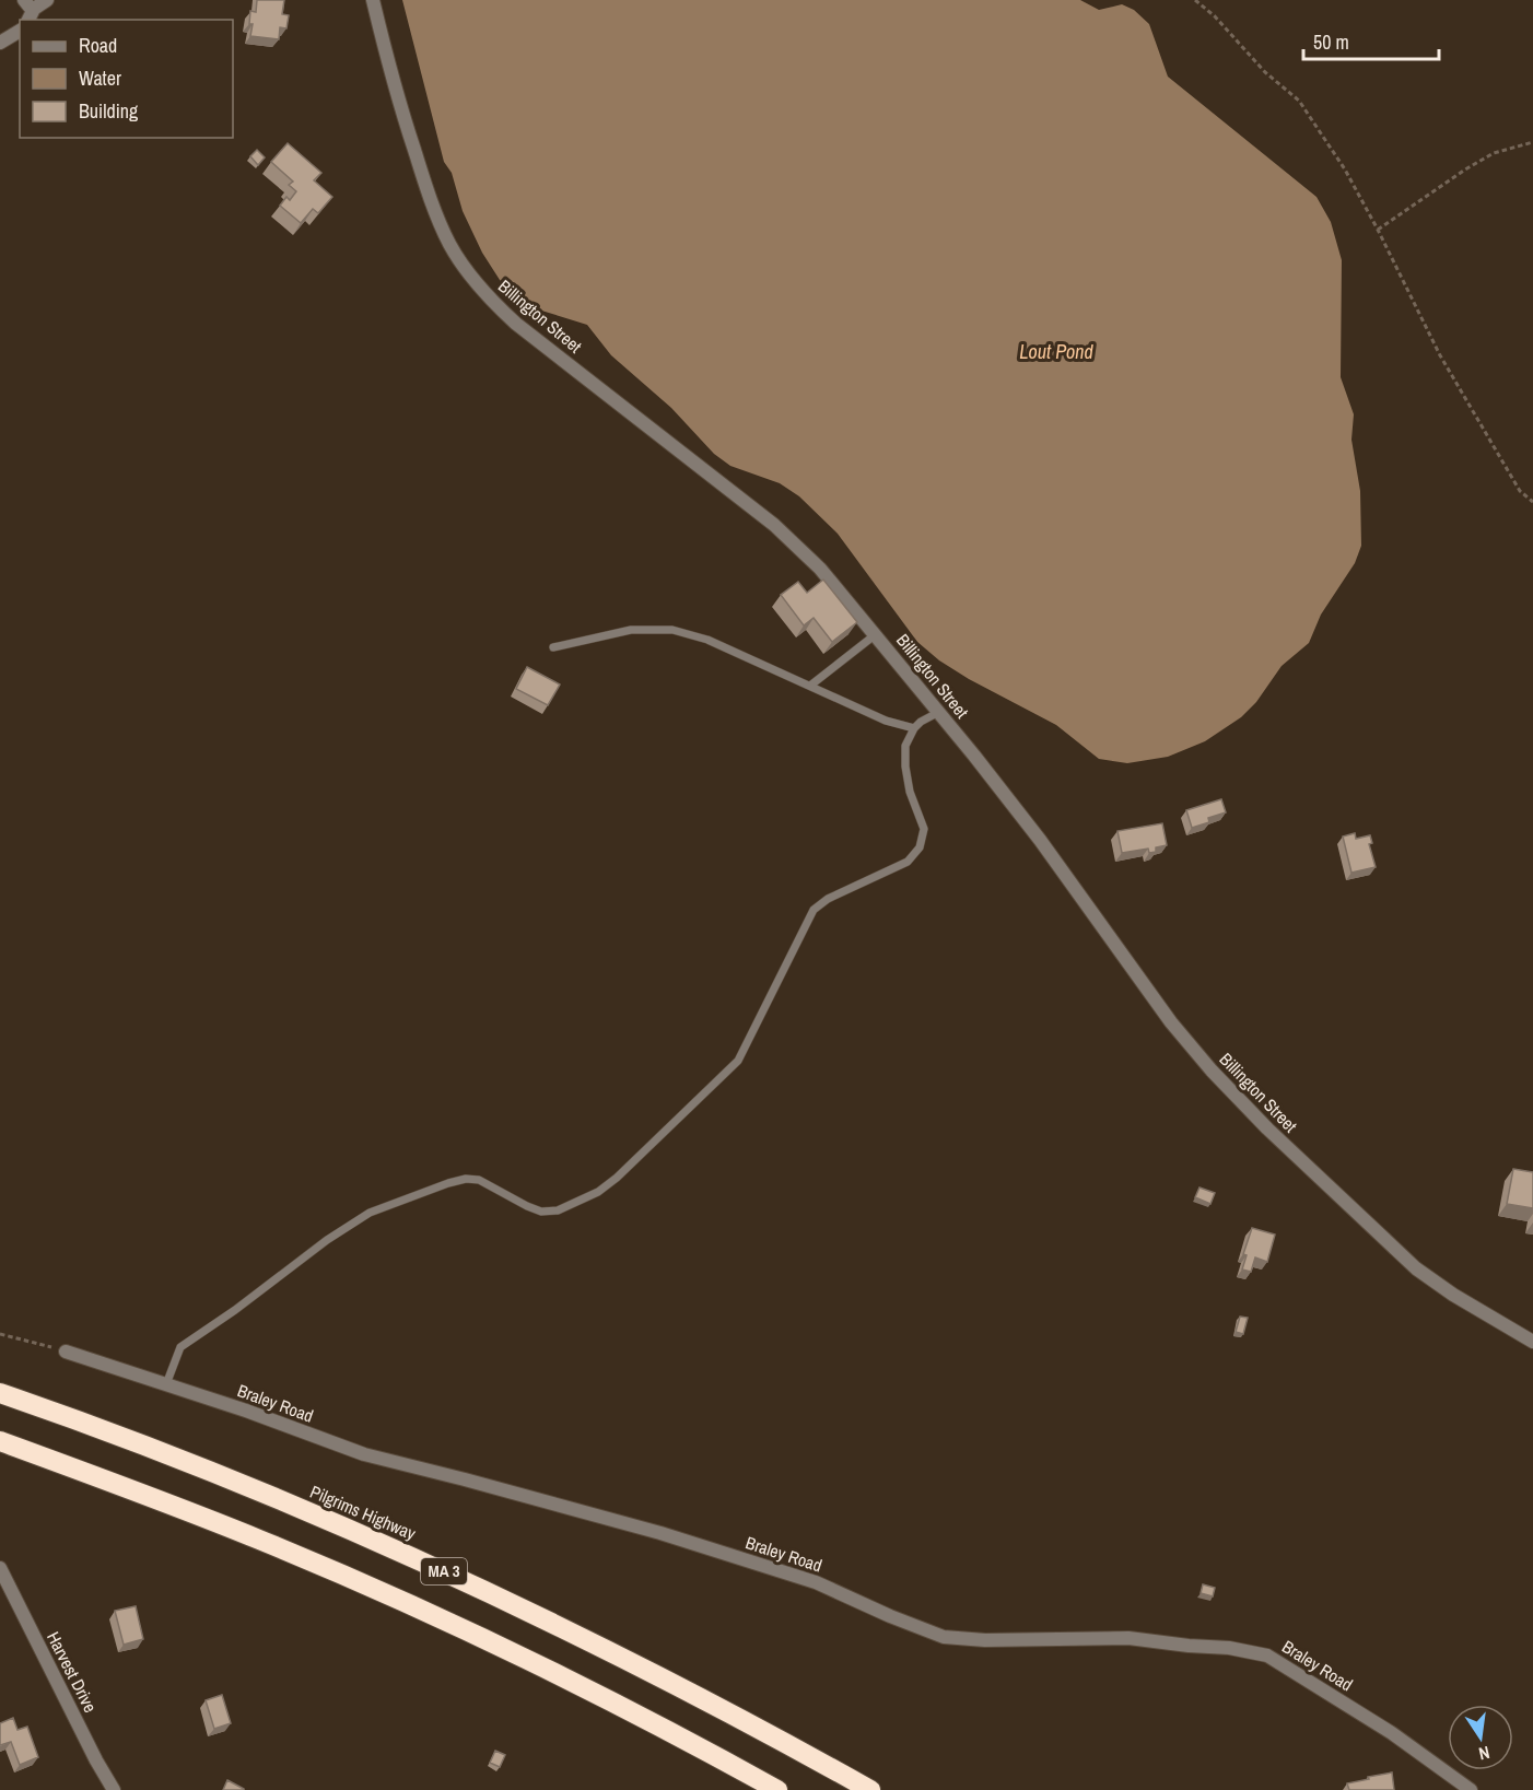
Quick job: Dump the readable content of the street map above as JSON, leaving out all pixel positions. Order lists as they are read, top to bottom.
{
  "streets": {
    "highway": ["Pilgrims Highway", "MA 3"],
    "street": ["Billington Street", "Braley Road", "Harvest Drive"]
  },
  "water": ["Lout Pond"],
  "legend": ["Road", "Water", "Building"],
  "scale_bar": "50 m",
  "north": "bottom"
}
